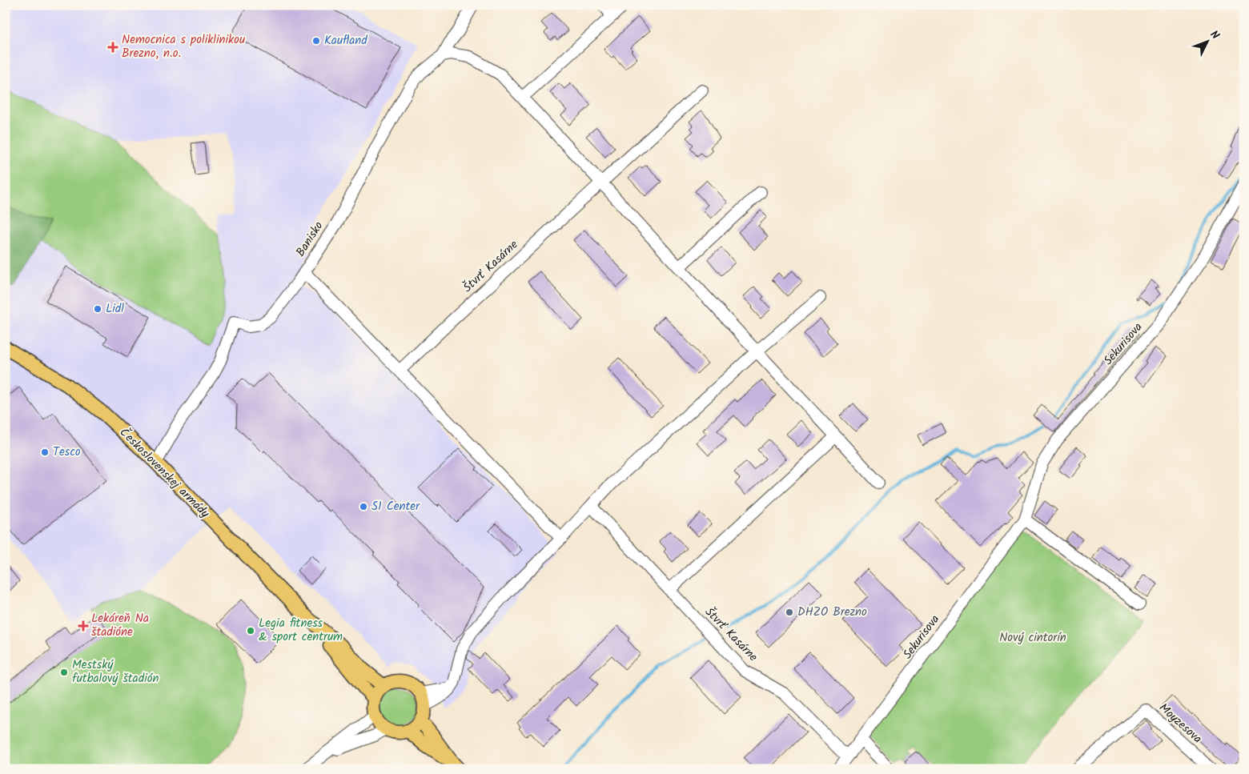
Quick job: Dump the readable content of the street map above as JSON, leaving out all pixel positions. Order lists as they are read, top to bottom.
{
  "streets": {
    "main road": ["Československej armády"],
    "street": [
      "Banisko",
      "Štvrť Kasárne",
      "Sekurisova",
      "Moyzesova"
    ]
  },
  "crossings": [
    ["Banisko", "Československej armády"],
    ["Štvrť Kasárne", "Sekurisova"]
  ],
  "parks": ["Nový cintorín"],
  "places": {
    "other": [
      "Kaufland",
      "Lidl",
      "Tesco",
      "S1 Center",
      "DHZO Brezno",
      "Legia fitness & sport centrum",
      "Mestský futbalový štadión"
    ],
    "health": ["Nemocnica s poliklinikou Brezno, n.o.", "Lekáreň Na štadióne"]
  },
  "north": "top right"
}
